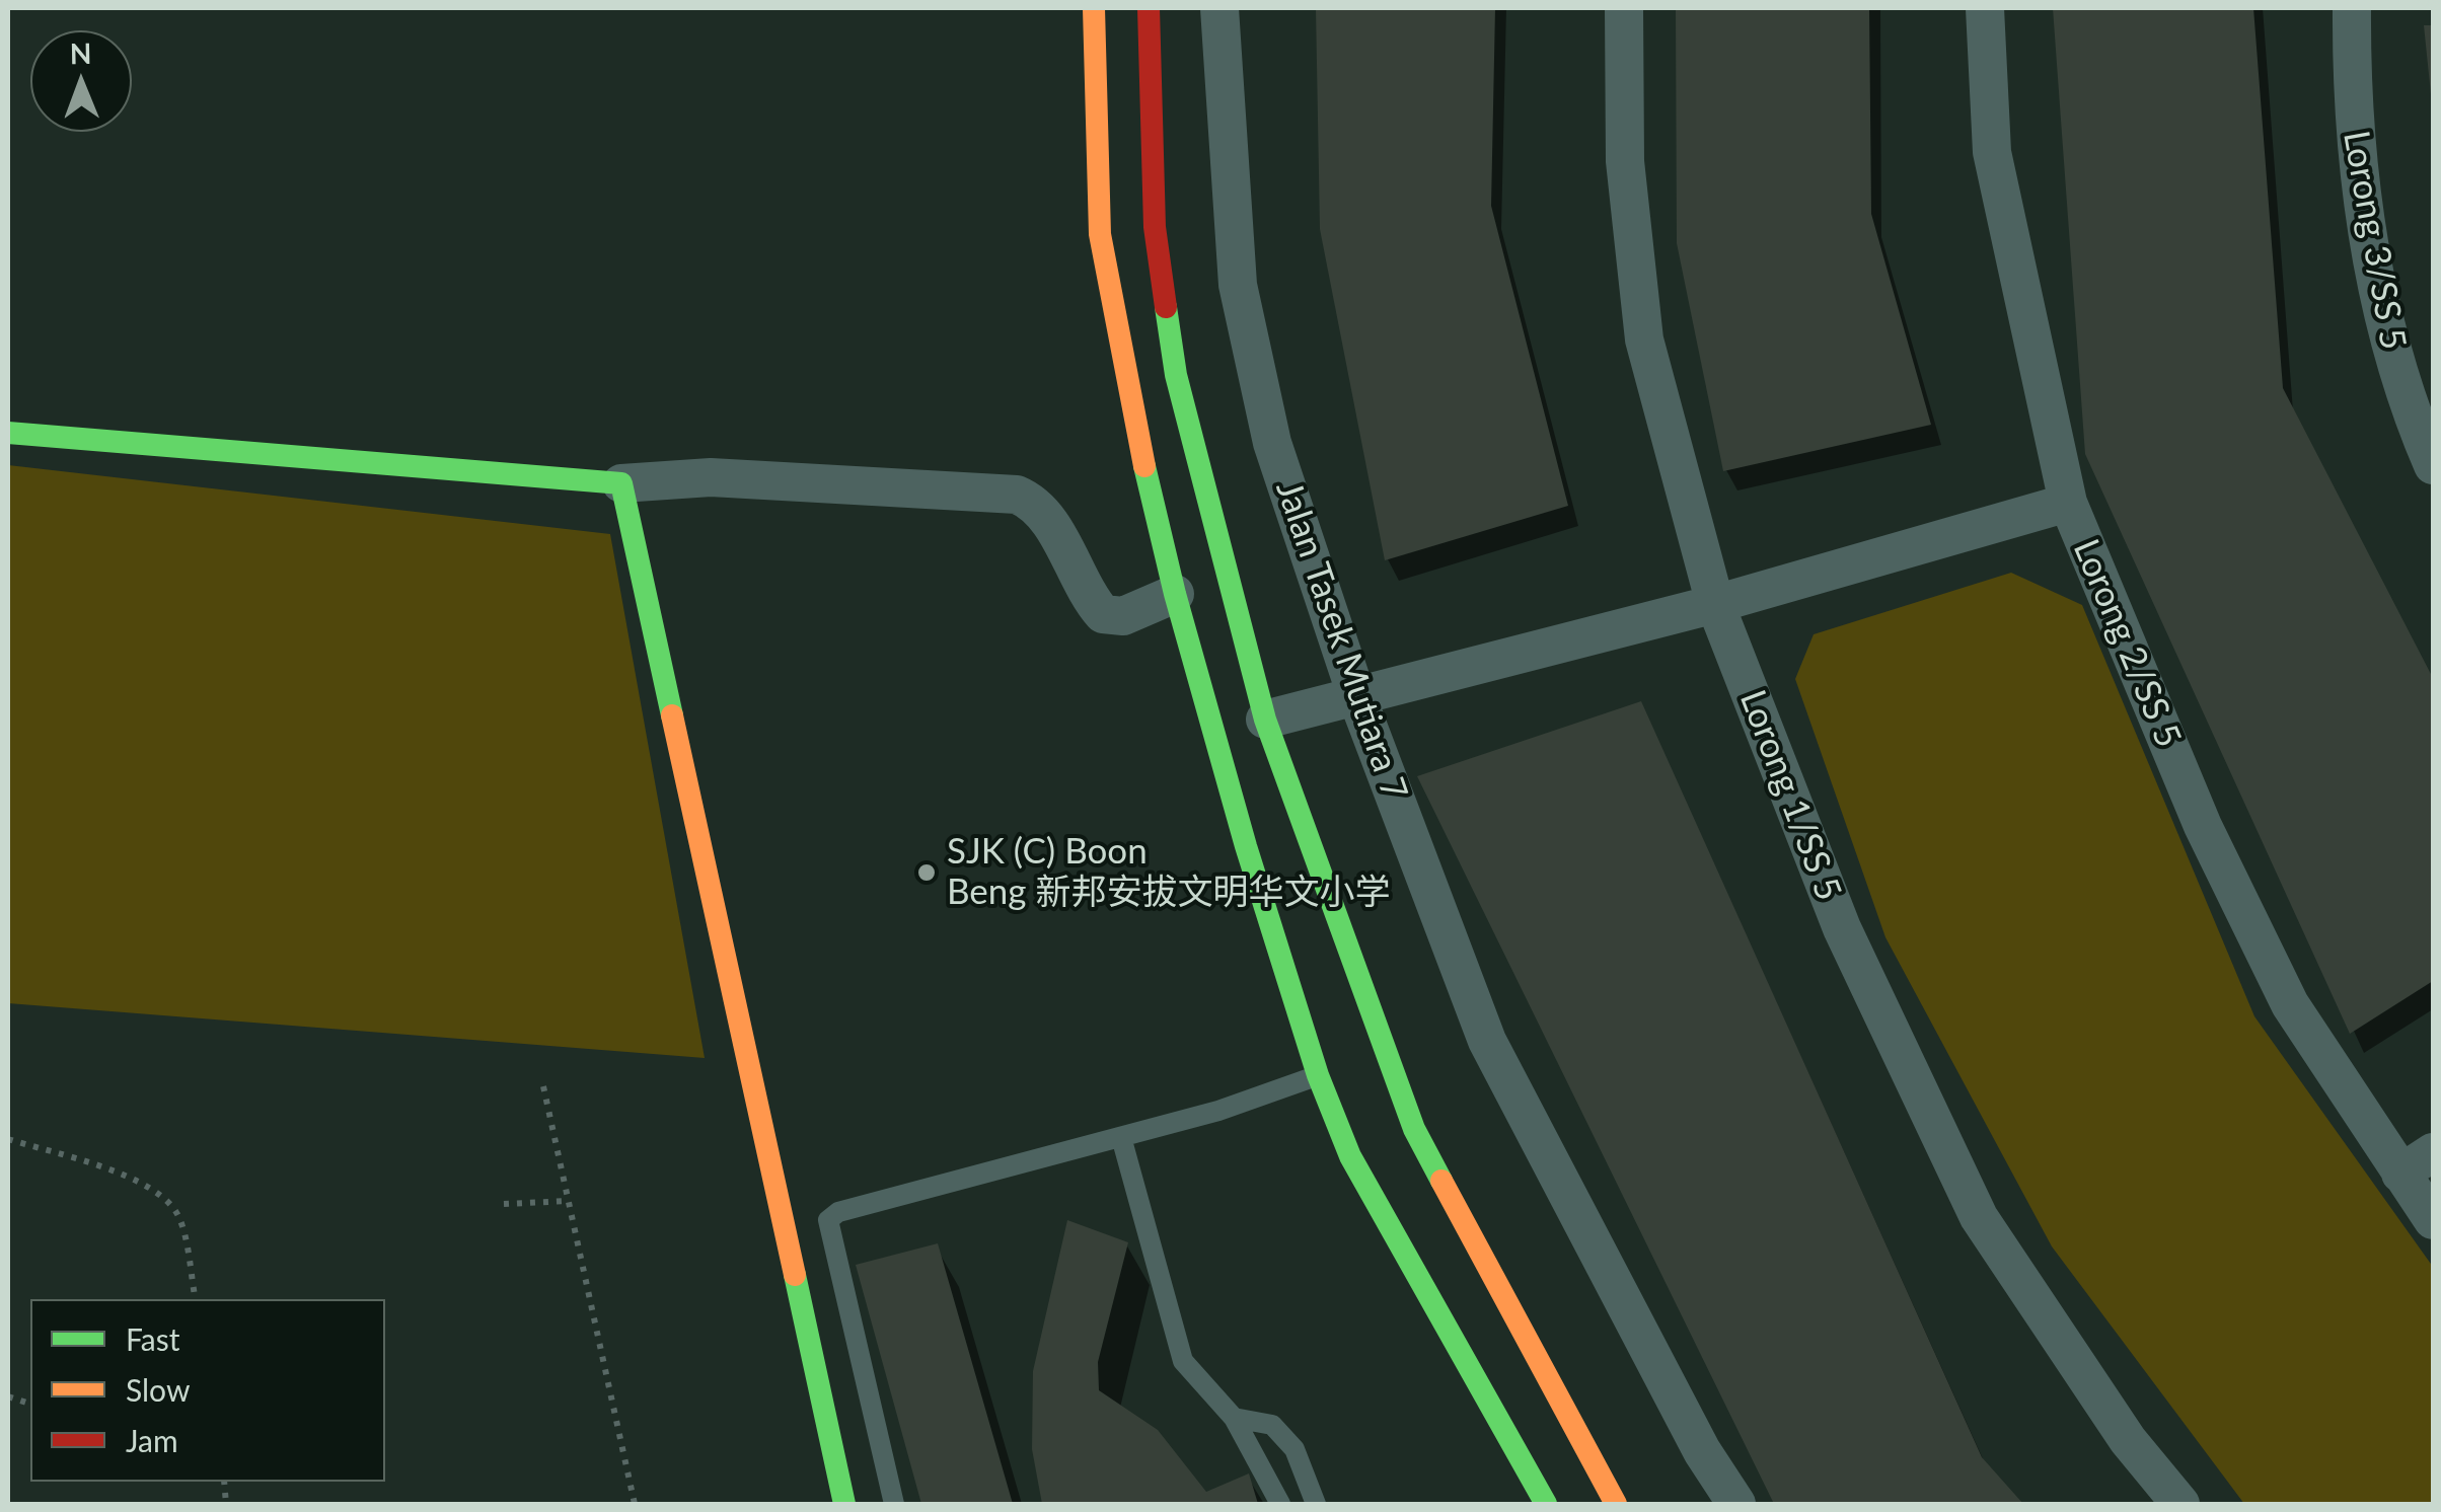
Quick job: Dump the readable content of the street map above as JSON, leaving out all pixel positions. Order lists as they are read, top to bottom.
{
  "streets": {
    "street": [
      "Lorong 3/SS 5",
      "Jalan Tasek Mutiara 7",
      "Lorong 2/SS 5",
      "Lorong 1/SS 5"
    ]
  },
  "places": ["SJK (C) Boon Beng 新邦安拔文明华文小学"],
  "legend": ["Fast", "Slow", "Jam"],
  "north": "top"
}
